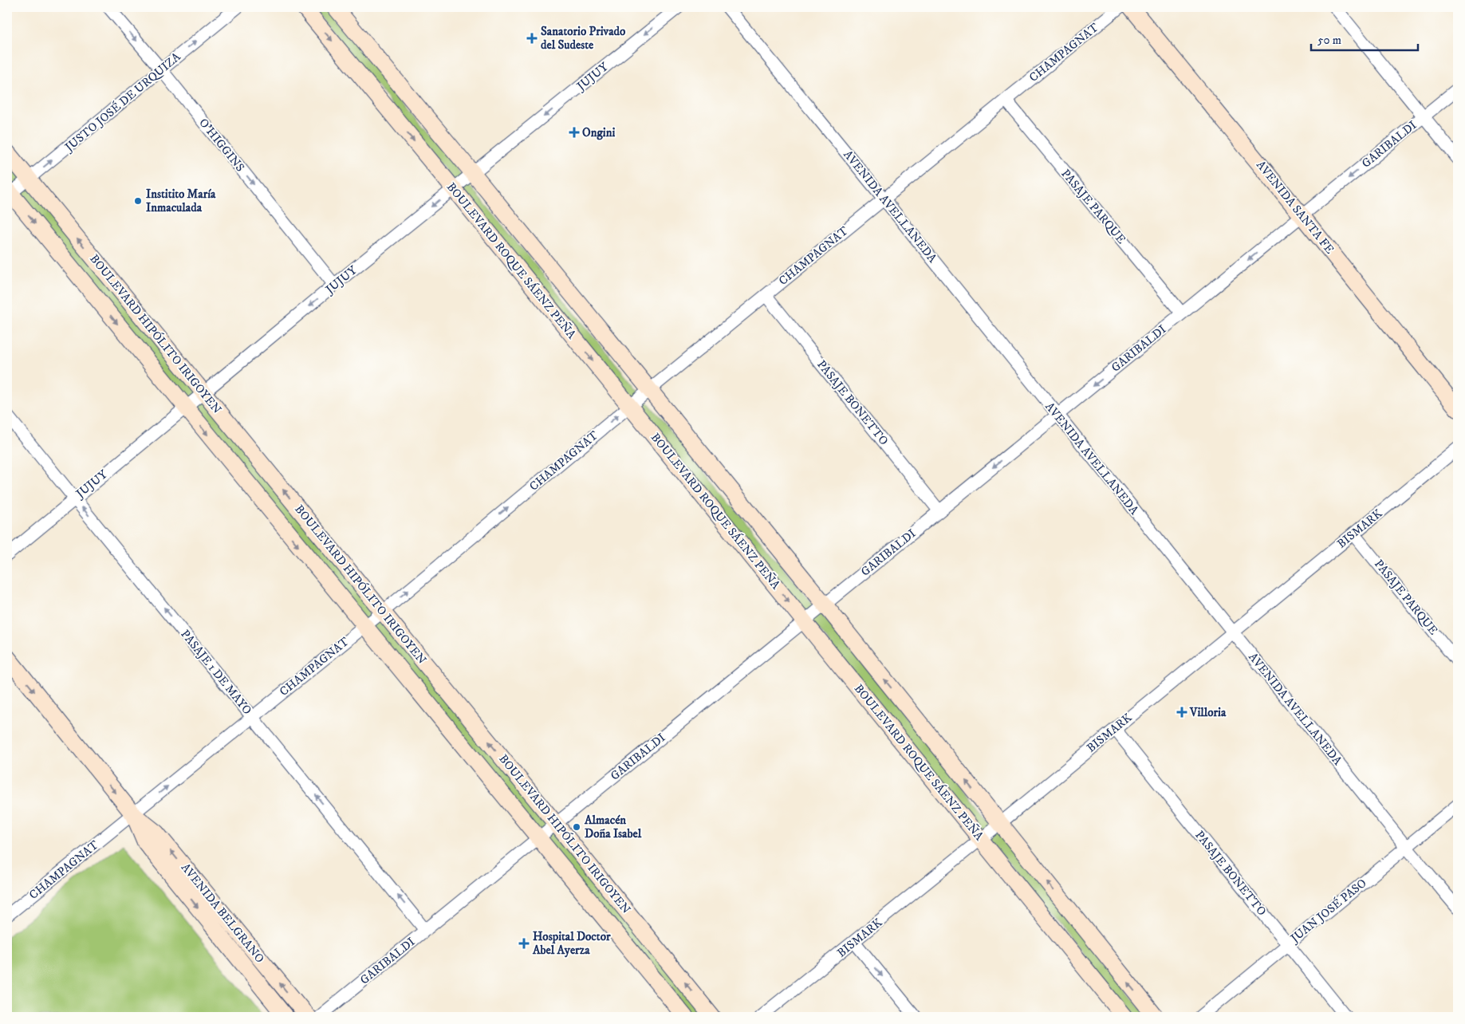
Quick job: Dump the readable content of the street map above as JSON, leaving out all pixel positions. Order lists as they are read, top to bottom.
{
  "streets": {
    "street": [
      "CHAMPAGNAT",
      "JUJUY",
      "JUSTO JOSÉ DE URQUIZA",
      "GARIBALDI",
      "O'HIGGINS",
      "AVENIDA AVELLANEDA",
      "PASAJE PARQUE",
      "AVENIDA SANTA FE",
      "BOULEVARD ROQUE SÁENZ PEÑA",
      "BOULEVARD HIPÓLITO IRIGOYEN",
      "PASAJE BONETTO",
      "BISMARK",
      "PASAJE 1 DE MAYO",
      "JUAN JOSÉ PASO",
      "AVENIDA BELGRANO"
    ]
  },
  "crossings": [
    ["CHAMPAGNAT", "AVENIDA AVELLANEDA"],
    ["CHAMPAGNAT", "PASAJE PARQUE"],
    ["CHAMPAGNAT", "BOULEVARD ROQUE SÁENZ PEÑA"],
    ["CHAMPAGNAT", "BOULEVARD HIPÓLITO IRIGOYEN"],
    ["CHAMPAGNAT", "PASAJE BONETTO"],
    ["CHAMPAGNAT", "PASAJE 1 DE MAYO"],
    ["CHAMPAGNAT", "AVENIDA BELGRANO"],
    ["JUJUY", "O'HIGGINS"],
    ["JUJUY", "BOULEVARD ROQUE SÁENZ PEÑA"],
    ["JUJUY", "BOULEVARD HIPÓLITO IRIGOYEN"],
    ["JUJUY", "PASAJE 1 DE MAYO"],
    ["JUSTO JOSÉ DE URQUIZA", "O'HIGGINS"],
    ["JUSTO JOSÉ DE URQUIZA", "BOULEVARD HIPÓLITO IRIGOYEN"],
    ["GARIBALDI", "AVENIDA AVELLANEDA"],
    ["GARIBALDI", "PASAJE PARQUE"],
    ["GARIBALDI", "AVENIDA SANTA FE"],
    ["GARIBALDI", "BOULEVARD ROQUE SÁENZ PEÑA"],
    ["GARIBALDI", "BOULEVARD HIPÓLITO IRIGOYEN"],
    ["GARIBALDI", "PASAJE BONETTO"],
    ["GARIBALDI", "PASAJE 1 DE MAYO"],
    ["AVENIDA AVELLANEDA", "BISMARK"],
    ["AVENIDA AVELLANEDA", "JUAN JOSÉ PASO"],
    ["PASAJE PARQUE", "BISMARK"],
    ["BOULEVARD ROQUE SÁENZ PEÑA", "BISMARK"],
    ["PASAJE BONETTO", "BISMARK"],
    ["PASAJE BONETTO", "JUAN JOSÉ PASO"]
  ],
  "one_way": [
    "JUJUY",
    "JUSTO JOSÉ DE URQUIZA",
    "GARIBALDI",
    "O'HIGGINS",
    "PASAJE 1 DE MAYO"
  ],
  "places": {
    "health": [
      "Sanatorio Privado del Sudeste",
      "Ongini",
      "Villoria",
      "Hospital Doctor Abel Ayerza"
    ],
    "other": ["Institito María Inmaculada", "Almacén Doña Isabel"]
  },
  "scale_bar": "50 m"
}
